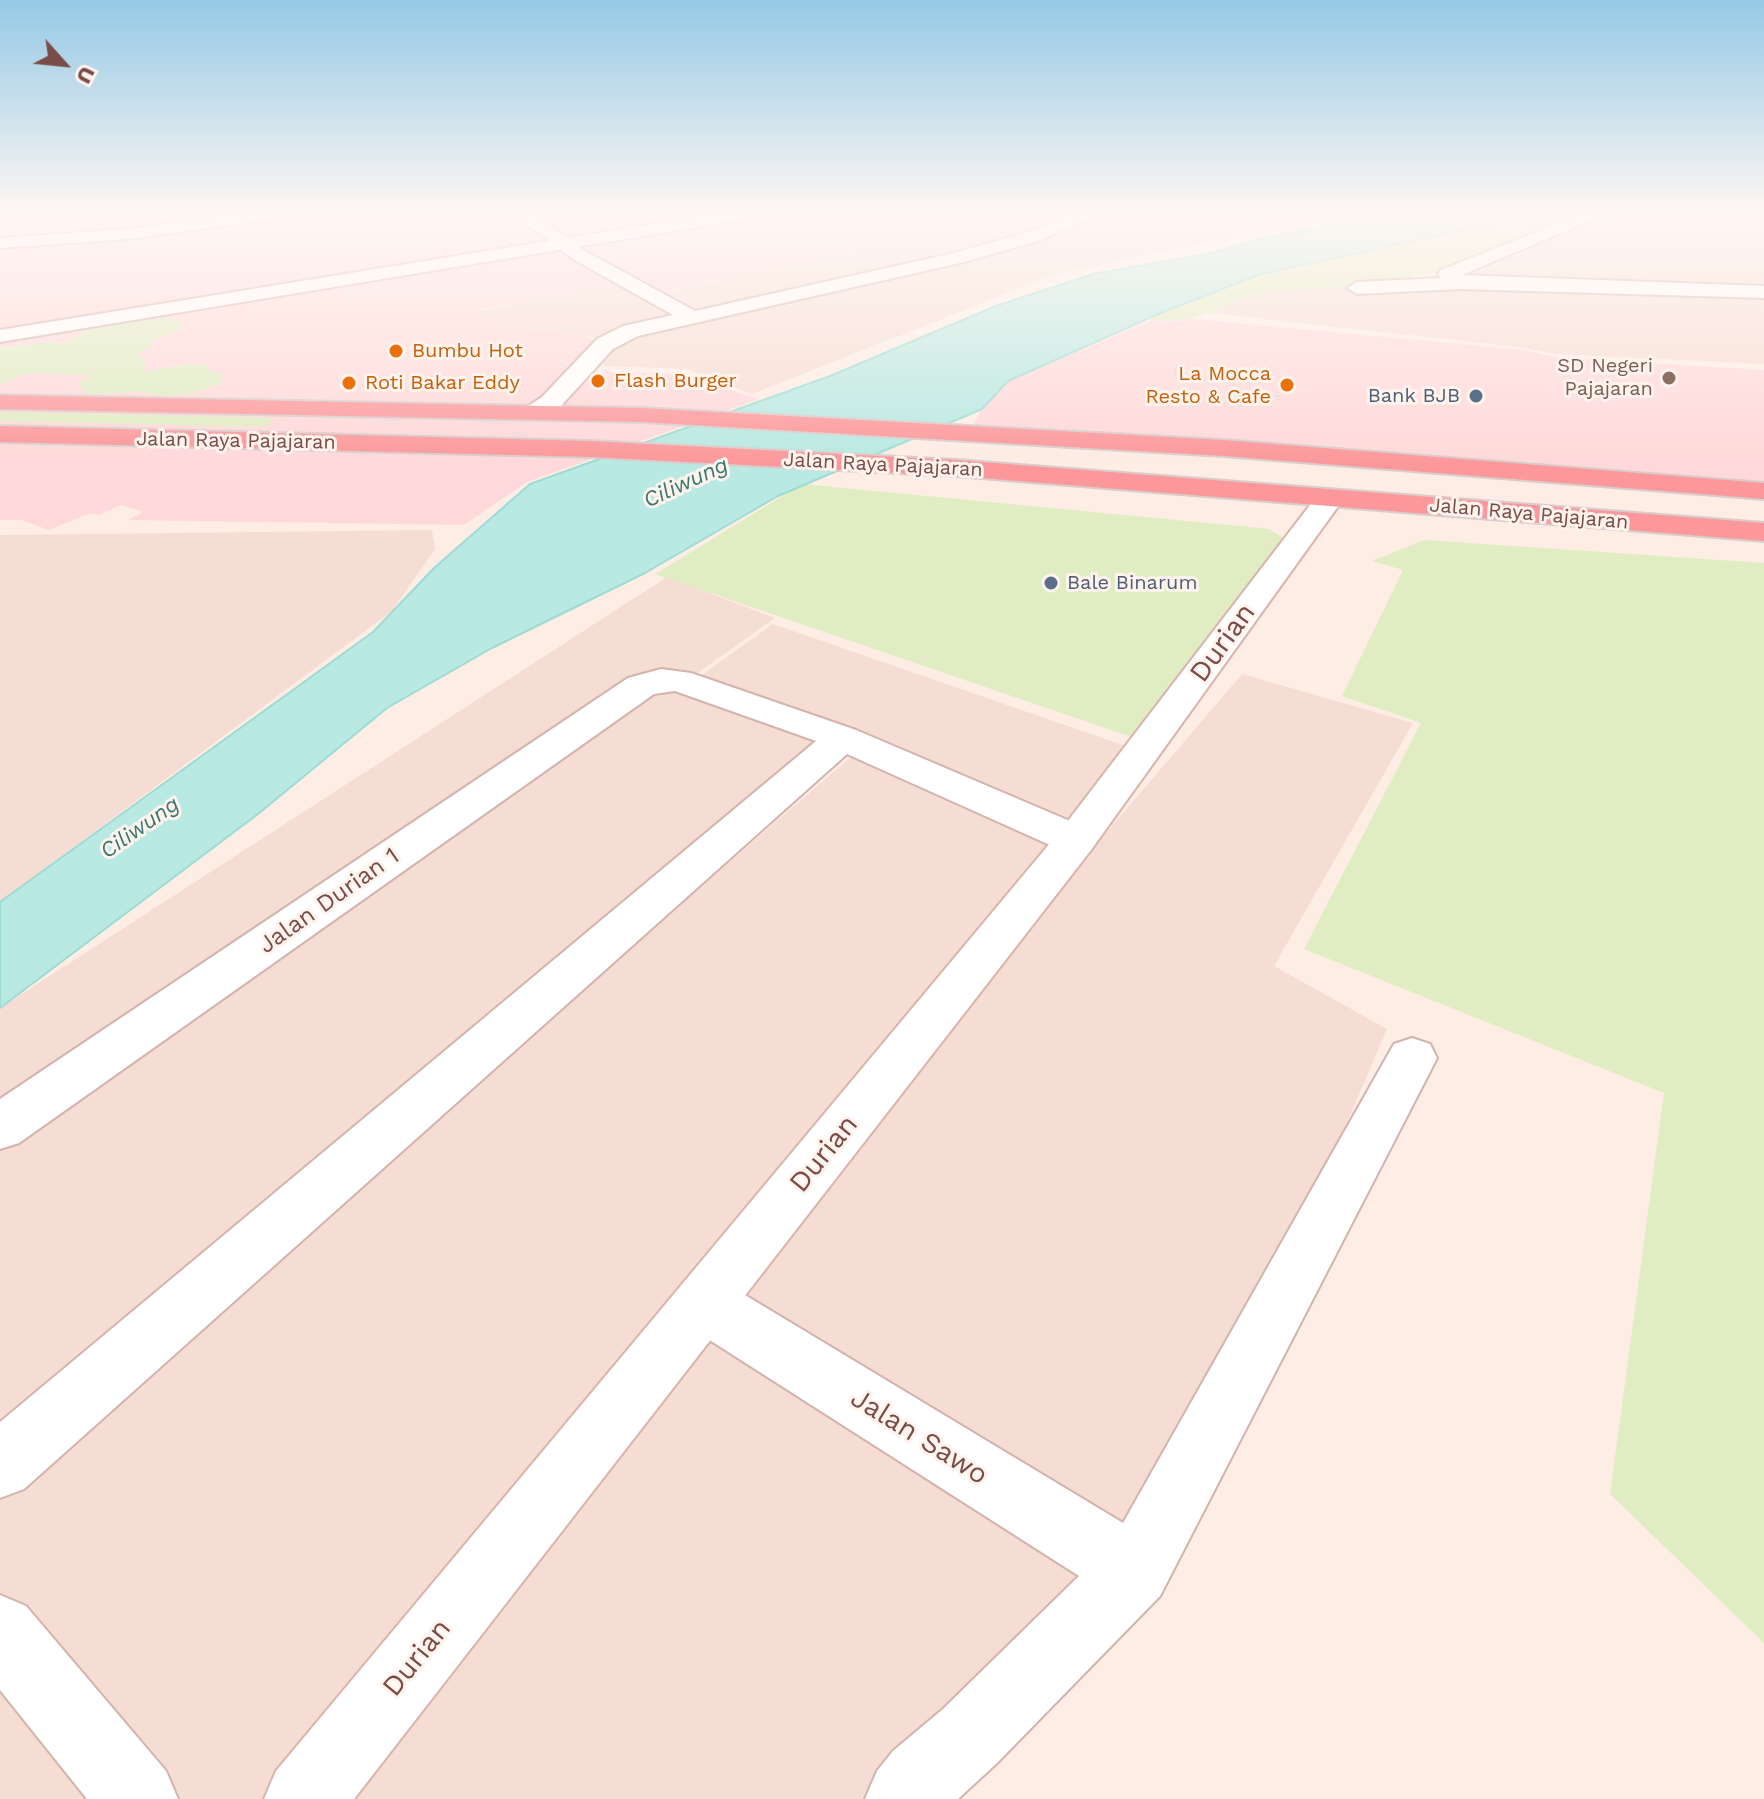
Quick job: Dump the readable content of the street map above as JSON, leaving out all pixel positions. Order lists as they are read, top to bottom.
{
  "streets": {
    "highway": ["Jalan Raya Pajajaran"],
    "street": ["Durian", "Jalan Durian 1", "Jalan Sawo"]
  },
  "crossings": [
    ["Jalan Raya Pajajaran", "Durian"],
    ["Durian", "Jalan Sawo"]
  ],
  "water": ["Ciliwung"],
  "places": [
    "Bumbu Hot",
    "SD Negeri Pajajaran",
    "Flash Burger",
    "Roti Bakar Eddy",
    "La Mocca Resto & Cafe",
    "Bank BJB",
    "Bale Binarum"
  ],
  "north": "bottom right"
}
